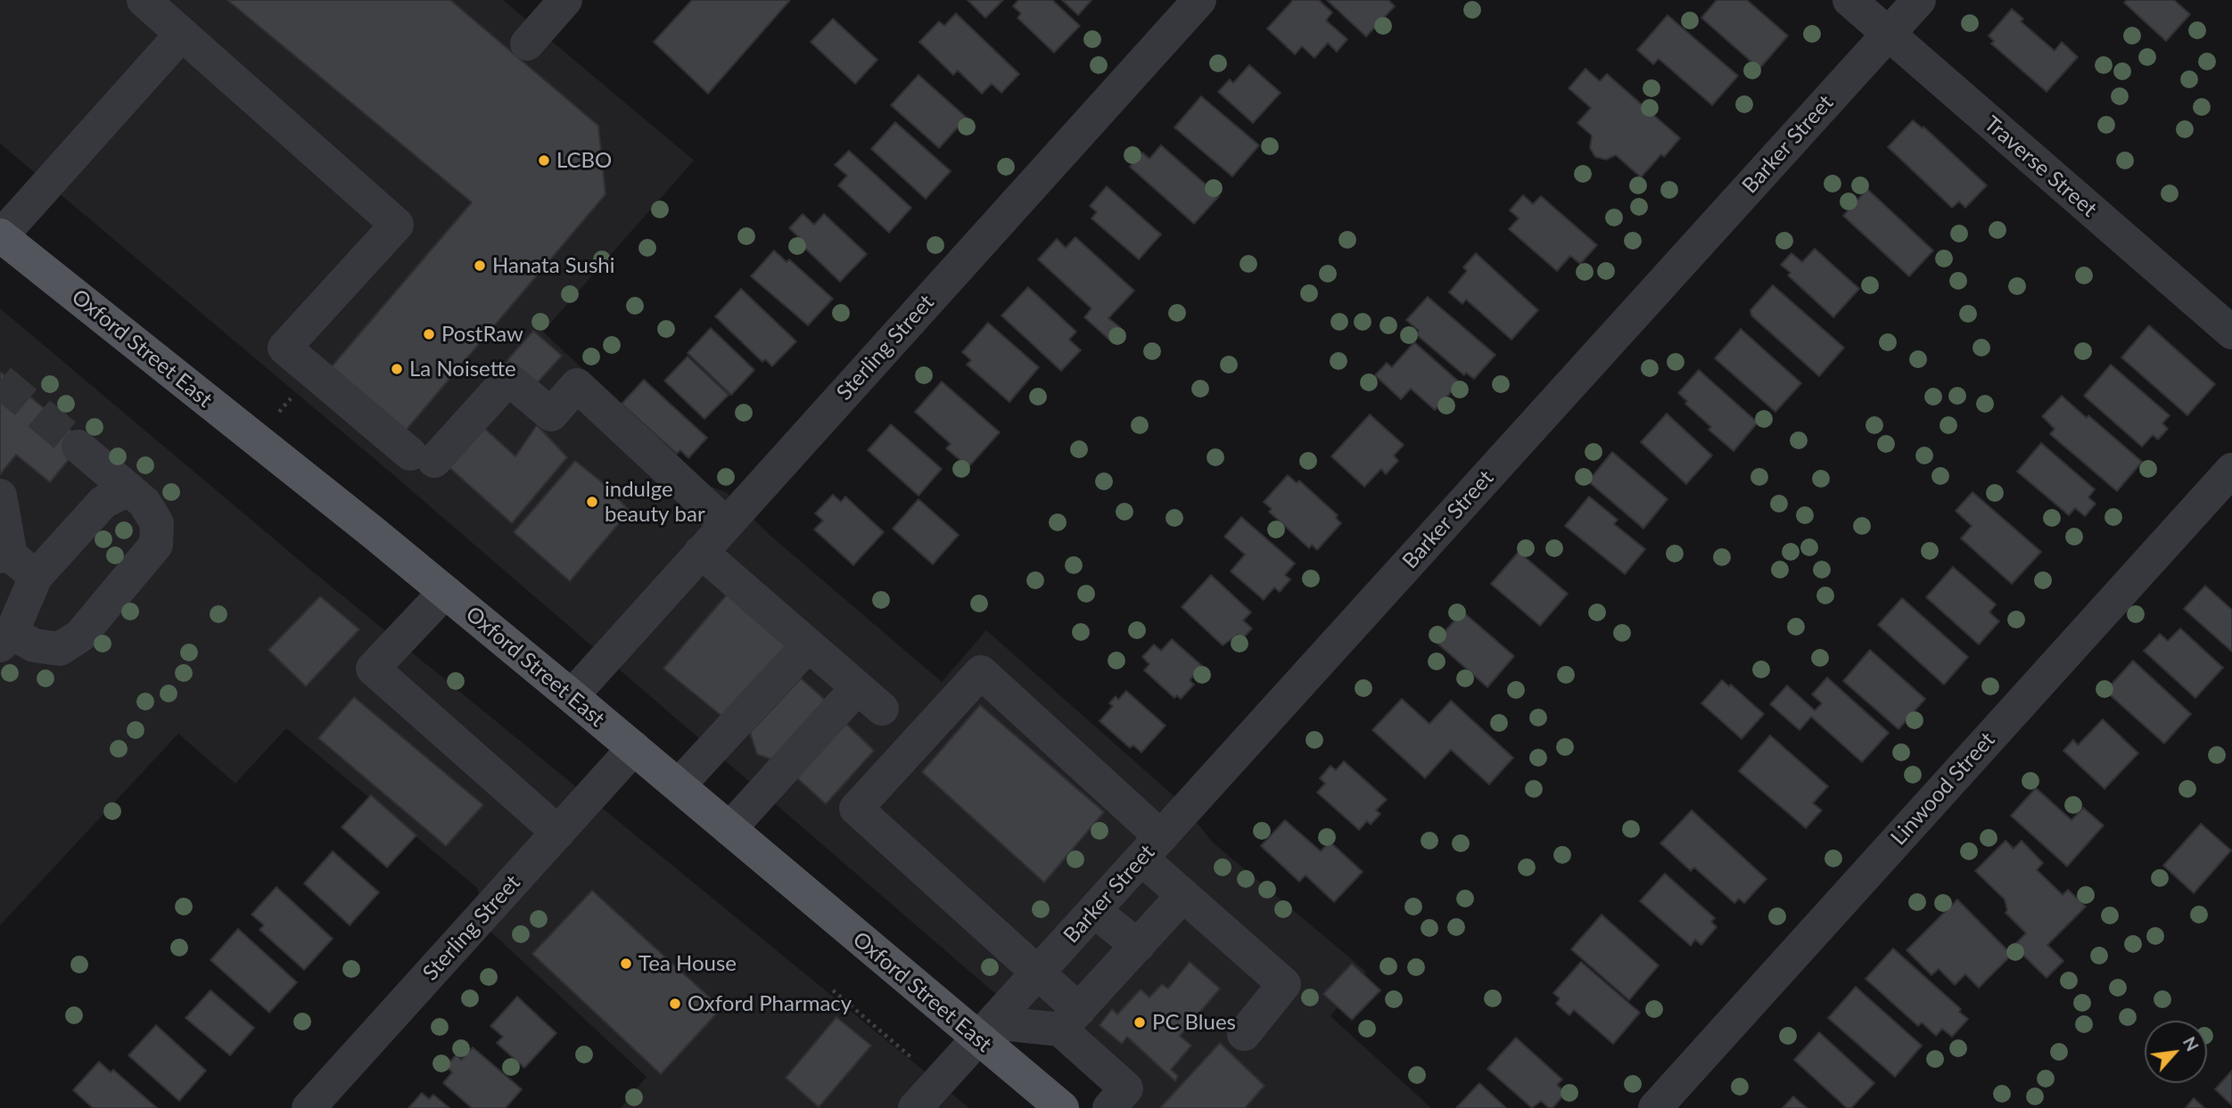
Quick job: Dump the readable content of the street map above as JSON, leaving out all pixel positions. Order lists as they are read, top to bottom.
{
  "streets": {
    "main road": ["Oxford Street East"],
    "street": [
      "Barker Street",
      "Traverse Street",
      "Sterling Street",
      "Linwood Street"
    ]
  },
  "crossings": [
    ["Barker Street", "Traverse Street"],
    ["Barker Street", "Oxford Street East"],
    ["Sterling Street", "Oxford Street East"]
  ],
  "places": [
    "LCBO",
    "Hanata Sushi",
    "PostRaw",
    "La Noisette",
    "indulge beauty bar",
    "Tea House",
    "Oxford Pharmacy",
    "PC Blues"
  ],
  "north": "top right"
}
